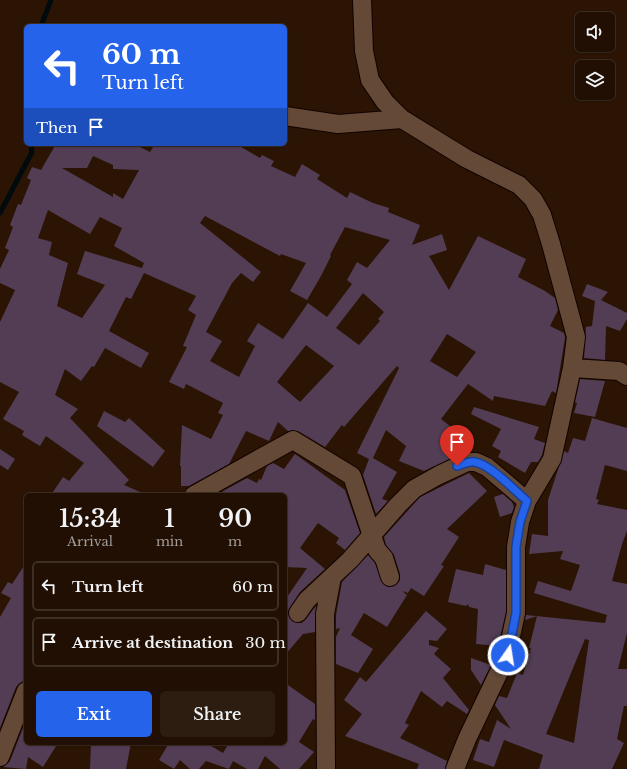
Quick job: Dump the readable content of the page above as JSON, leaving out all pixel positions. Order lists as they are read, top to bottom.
{
  "page": {
    "turn": ["60 m", "Turn left"],
    "then": "Then",
    "eta": [
      "15:34",
      "Arrival",
      "1",
      "min",
      "90",
      "m"
    ],
    "list": [
      {
        "name": "Turn left",
        "value": "60 m"
      },
      {
        "name": "Arrive at destination",
        "value": "30 m"
      }
    ],
    "buttons": ["Exit", "Share"]
  }
}
